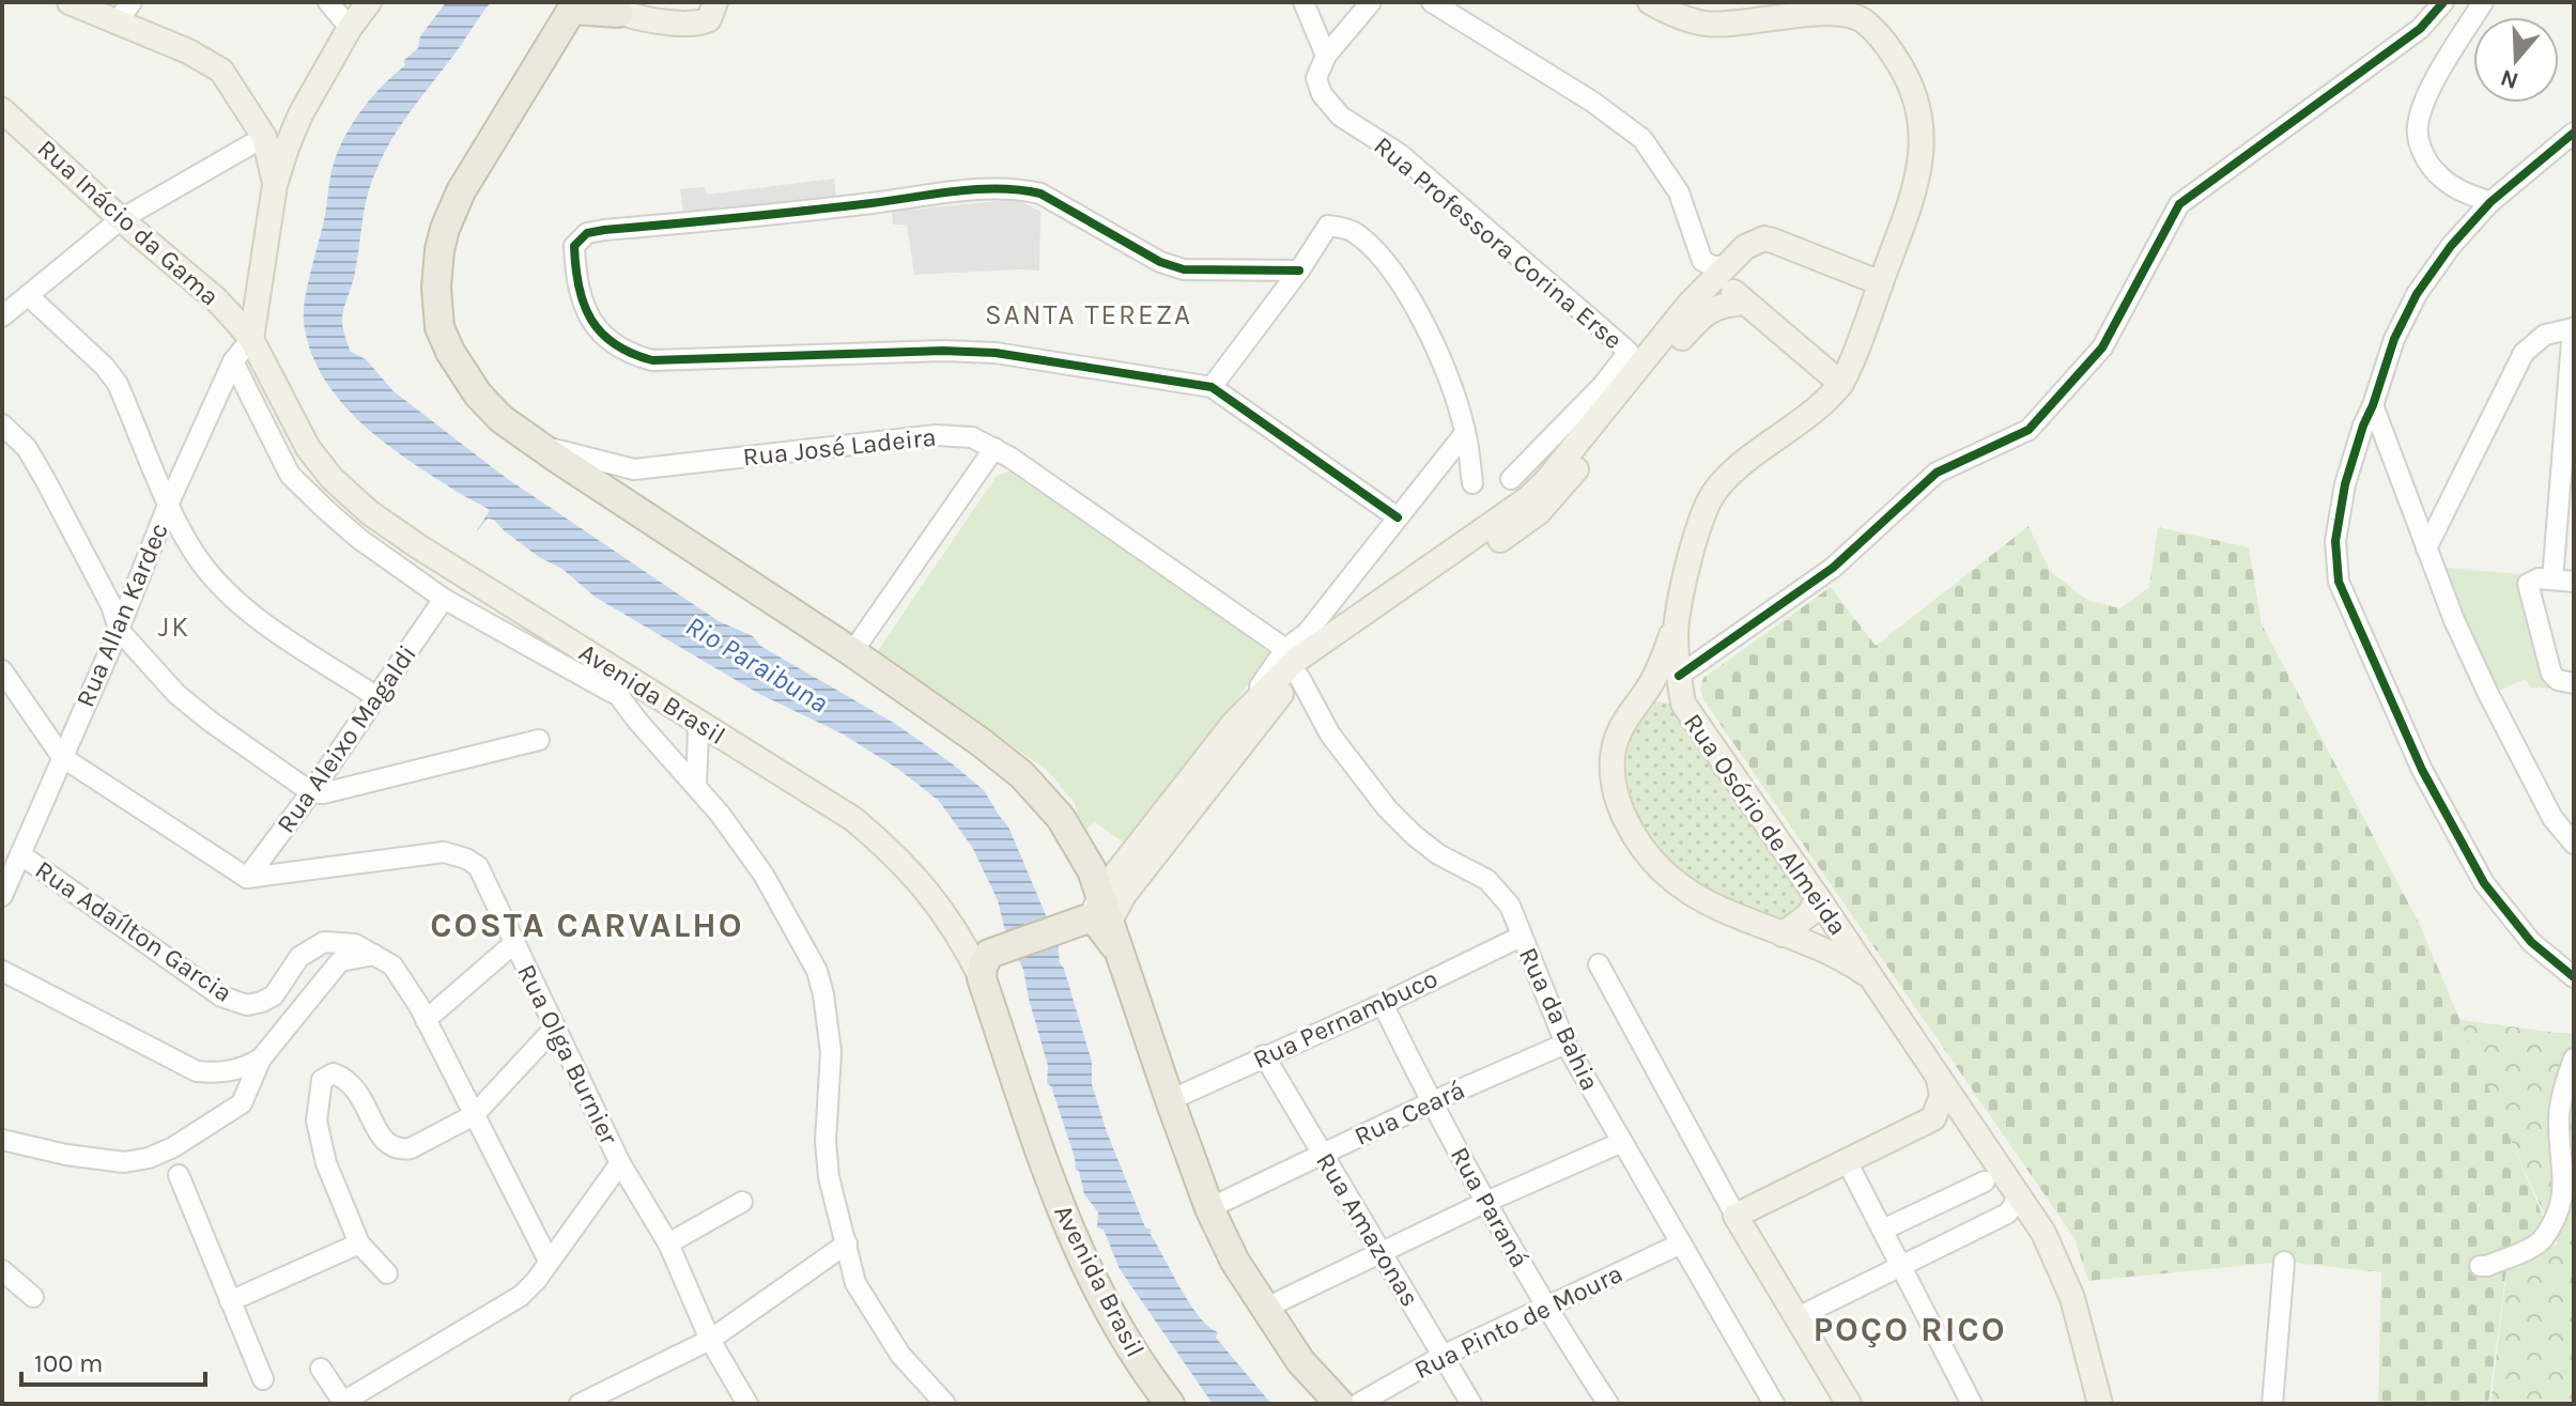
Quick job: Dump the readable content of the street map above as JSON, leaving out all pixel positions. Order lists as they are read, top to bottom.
{
  "streets": {
    "highway": ["Avenida Brasil"],
    "main road": ["Rua Inácio da Gama", "Rua Osório de Almeida"],
    "street": [
      "Rua Professora Corina Erse",
      "Rua José Ladeira",
      "Rua Allan Kardec",
      "Rua Aleixo Magaldi",
      "Rua Adaílton Garcia",
      "Rua Pernambuco",
      "Rua da Bahia",
      "Rua Olga Burnier",
      "Rua Ceará",
      "Rua Paraná",
      "Rua Amazonas",
      "Rua Pinto de Moura"
    ]
  },
  "crossings": [
    ["Rua José Ladeira", "Rua da Bahia"],
    ["Rua Allan Kardec", "Avenida Brasil"],
    ["Rua Allan Kardec", "Rua Adaílton Garcia"],
    ["Rua Aleixo Magaldi", "Rua Olga Burnier"],
    ["Rua Pernambuco", "Rua da Bahia"],
    ["Rua Pernambuco", "Rua Paraná"],
    ["Rua Pernambuco", "Rua Amazonas"],
    ["Rua da Bahia", "Rua Ceará"],
    ["Rua da Bahia", "Rua Pinto de Moura"],
    ["Rua Ceará", "Rua Paraná"],
    ["Rua Ceará", "Rua Amazonas"],
    ["Rua Paraná", "Rua Pinto de Moura"],
    ["Rua Amazonas", "Rua Pinto de Moura"]
  ],
  "districts": [
    "SANTA TEREZA",
    "JK",
    "COSTA CARVALHO",
    "POÇO RICO"
  ],
  "water": ["Rio Paraibuna"],
  "scale_bar": "100 m",
  "north": "bottom"
}
